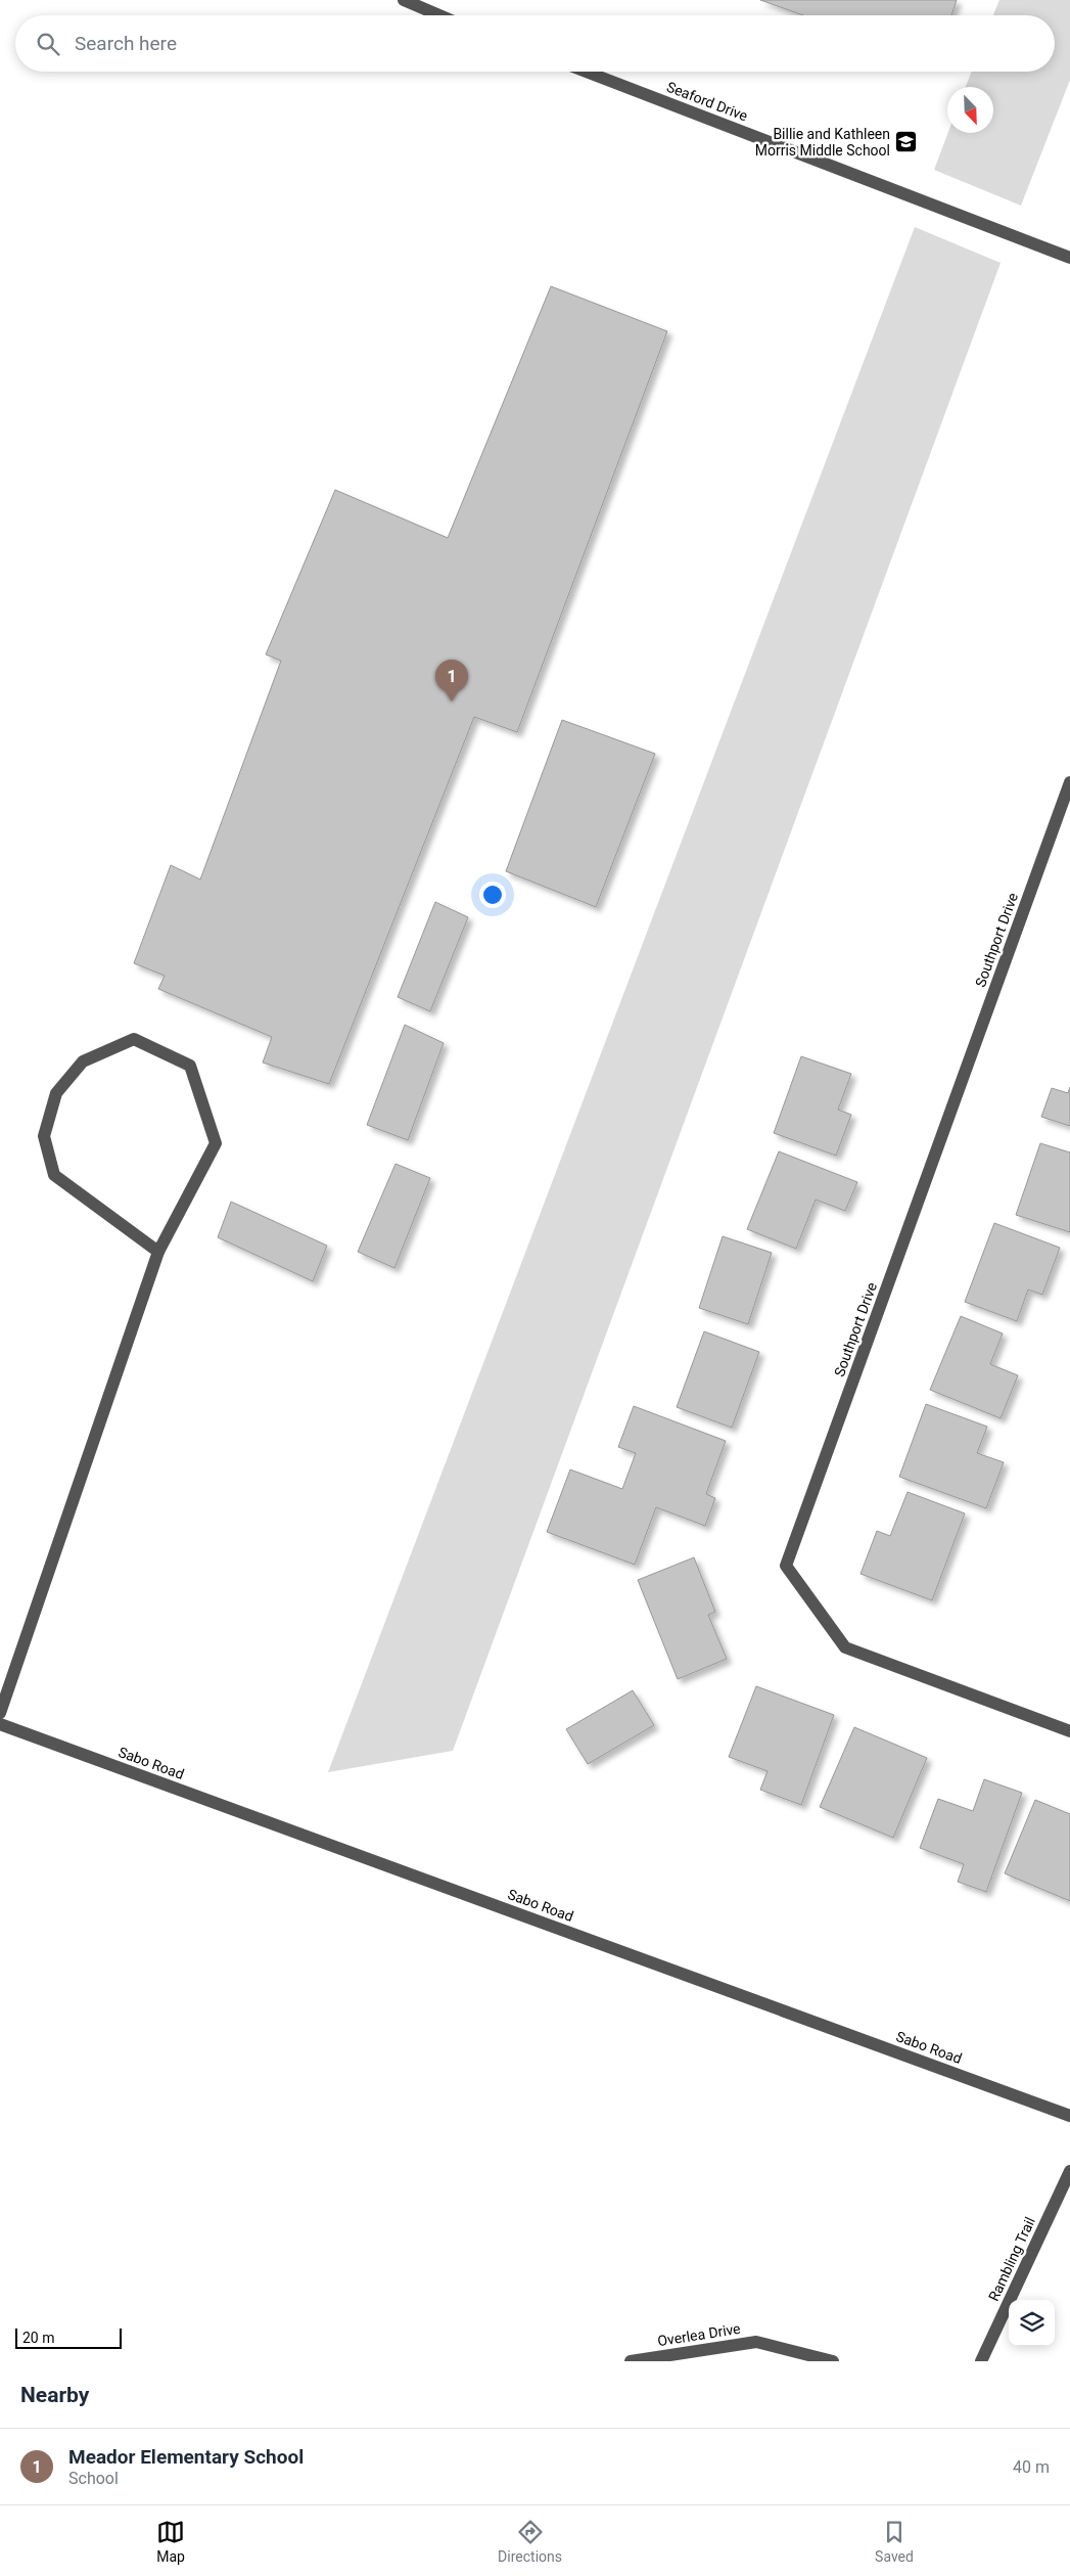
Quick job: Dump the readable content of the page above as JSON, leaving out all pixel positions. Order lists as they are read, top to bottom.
{
  "streets": {
    "street": [
      "Seaford Drive",
      "Southport Drive",
      "Sabo Road",
      "Rambling Trail",
      "Overlea Drive"
    ]
  },
  "places": {
    "school or university": ["Billie and Kathleen Morris Middle School"]
  },
  "scale_bar": "20 m",
  "north": "bottom right",
  "page": {
    "search": "Search here",
    "pins": "1",
    "scale": "20 m",
    "heading": "Nearby",
    "list": [
      {
        "mark": "1",
        "name": "Meador Elementary School",
        "note": "School",
        "value": "40 m"
      }
    ],
    "nav": ["Map", "Directions", "Saved"]
  }
}
